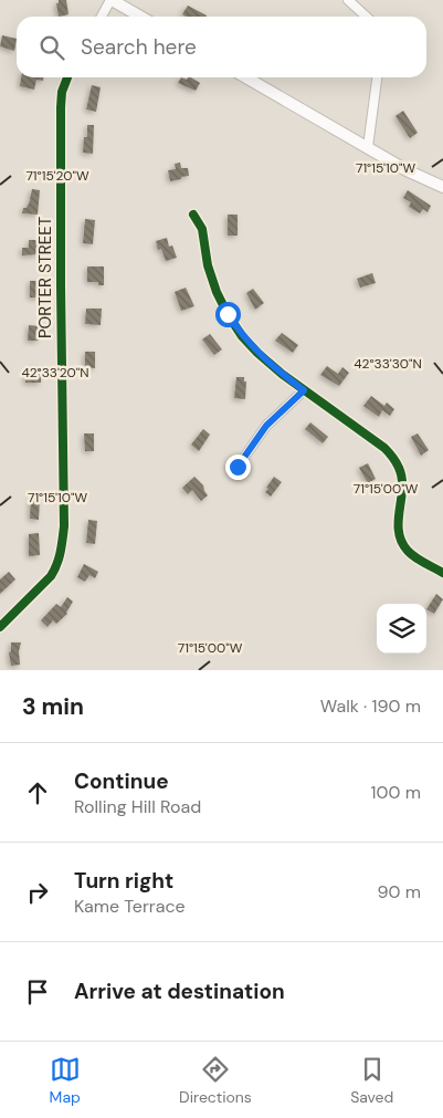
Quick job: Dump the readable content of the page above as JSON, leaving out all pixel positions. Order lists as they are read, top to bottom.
{
  "streets": {
    "street": ["PORTER STREET"]
  },
  "page": {
    "search": "Search here",
    "heading": ["3 min", "Walk · 190 m"],
    "list": [
      ["Continue", "Rolling Hill Road", "100 m"],
      ["Turn right", "Kame Terrace", "90 m"],
      "Arrive at destination"
    ],
    "nav": ["Map", "Directions", "Saved"]
  },
  "coordinates": [
    "71°15'10\"W",
    "71°15'20\"W",
    "42°33'30\"N",
    "42°33'20\"N",
    "71°15'00\"W"
  ]
}
